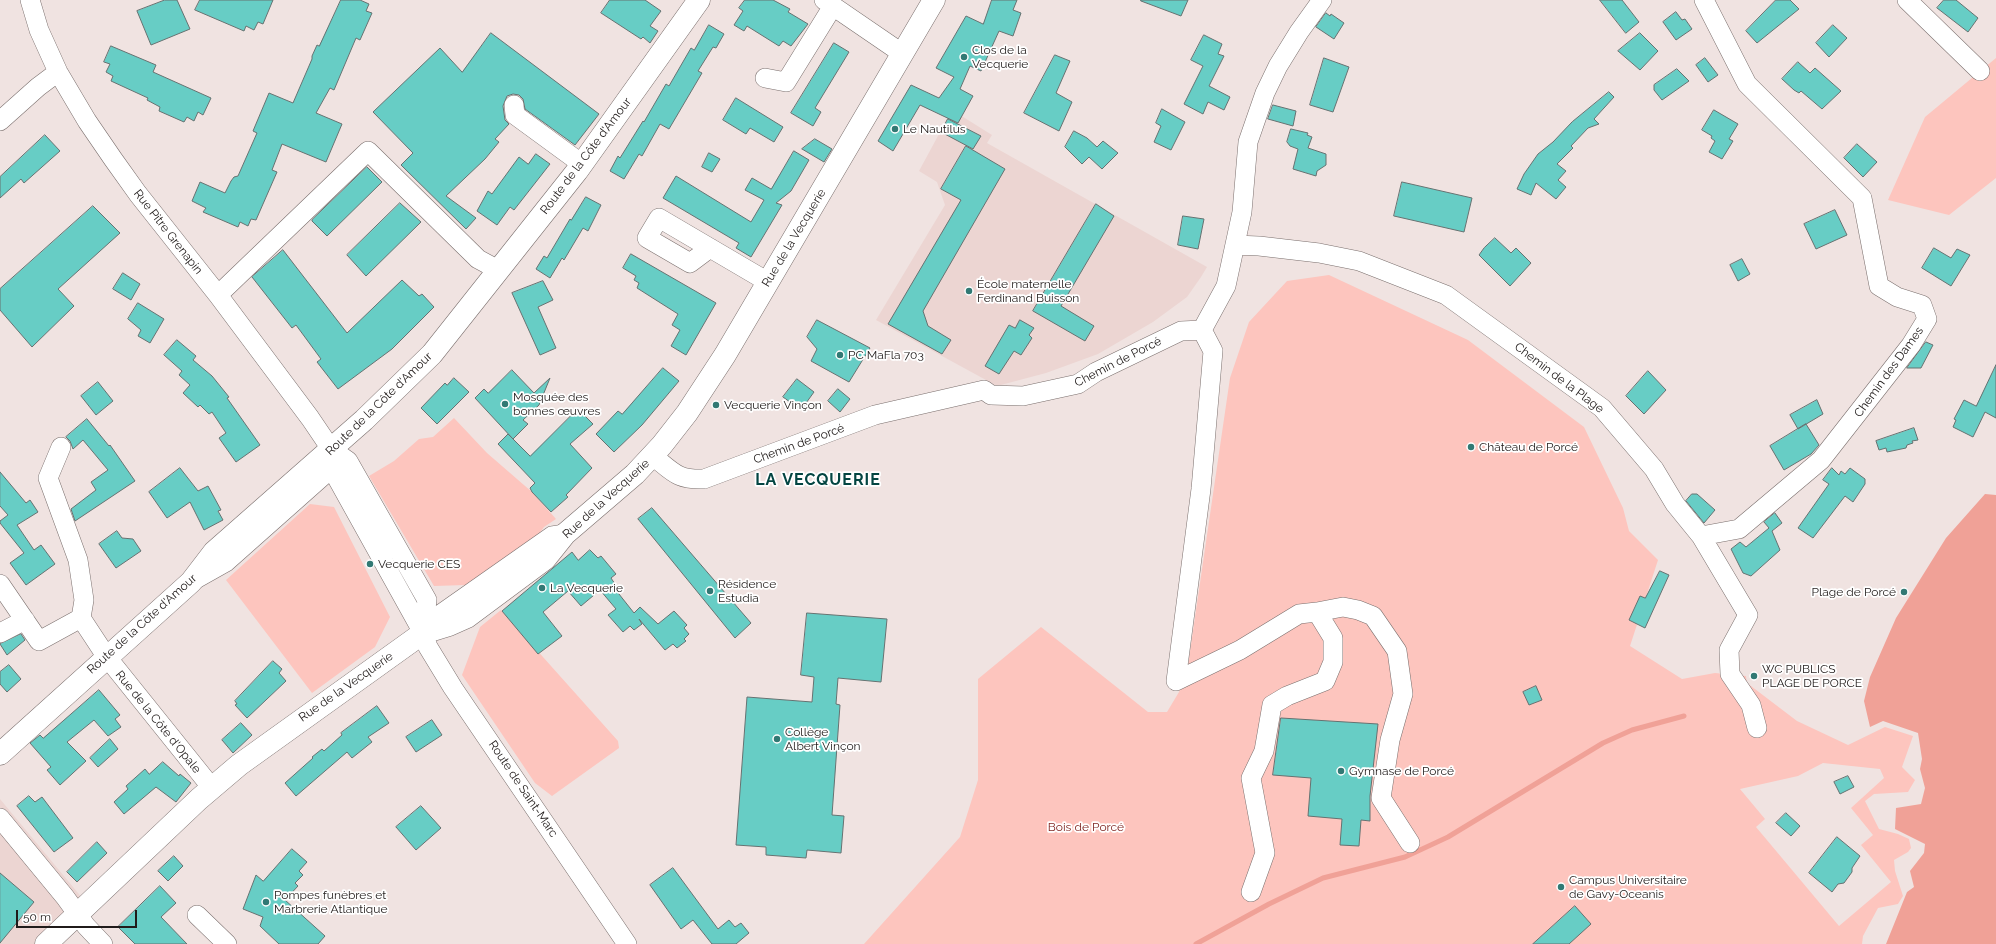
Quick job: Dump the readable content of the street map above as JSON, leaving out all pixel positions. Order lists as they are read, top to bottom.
{
  "streets": {
    "main road": ["Route de la Côte d'Amour", "Rue de la Vecquerie"],
    "street": [
      "Rue Pitre Grenapin",
      "Chemin de Porcé",
      "Chemin des Dames",
      "Chemin de la Plage",
      "Rue de la Côte d'Opale",
      "Route de Saint-Marc"
    ]
  },
  "crossings": [
    ["Route de la Côte d'Amour", "Rue Pitre Grenapin"],
    ["Route de la Côte d'Amour", "Rue de la Côte d'Opale"],
    ["Rue Pitre Grenapin", "Rue de la Vecquerie"],
    ["Rue Pitre Grenapin", "Route de Saint-Marc"],
    ["Rue de la Vecquerie", "Chemin de Porcé"],
    ["Rue de la Vecquerie", "Rue de la Côte d'Opale"],
    ["Rue de la Vecquerie", "Route de Saint-Marc"],
    ["Chemin des Dames", "Chemin de la Plage"]
  ],
  "districts": ["LA VECQUERIE"],
  "parks": ["Bois de Porcé"],
  "places": [
    "Clos de la Vecquerie",
    "Le Nautilus",
    "École maternelle Ferdinand Buisson",
    "PC MaFla 703",
    "Mosquée des bonnes œuvres",
    "Vecquerie Vinçon",
    "Château de Porcé",
    "Vecquerie CES",
    "La Vecquerie",
    "Résidence Estudia",
    "Plage de Porcé",
    "WC PUBLICS PLAGE DE PORCE",
    "Collège Albert Vinçon",
    "Gymnase de Porcé",
    "Campus Universitaire de Gavy-Oceanis",
    "Pompes funèbres et Marbrerie Atlantique"
  ],
  "scale_bar": "50 m"
}
